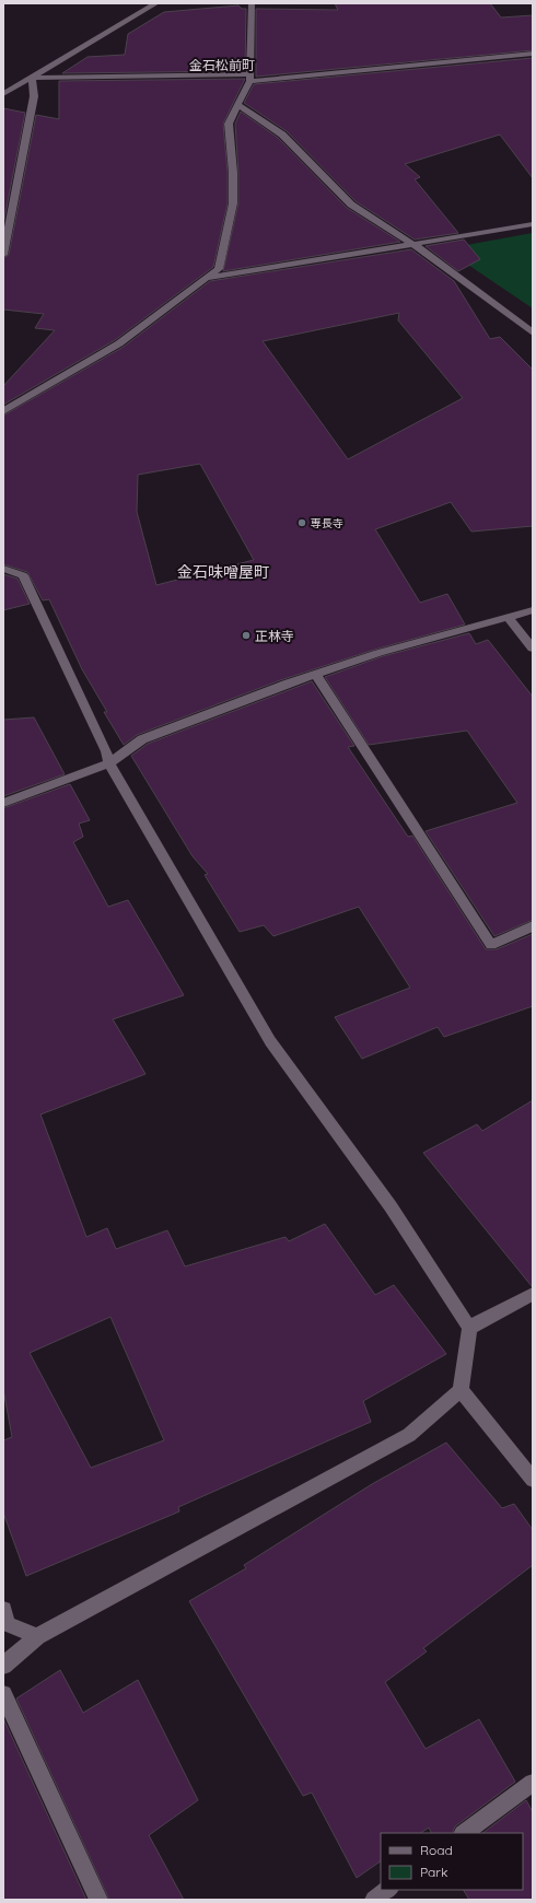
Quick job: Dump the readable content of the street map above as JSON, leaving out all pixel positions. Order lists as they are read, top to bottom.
{
  "districts": ["金石松前町", "金石味噌屋町"],
  "places": ["専長寺", "正林寺"],
  "legend": ["Road", "Park"]
}
